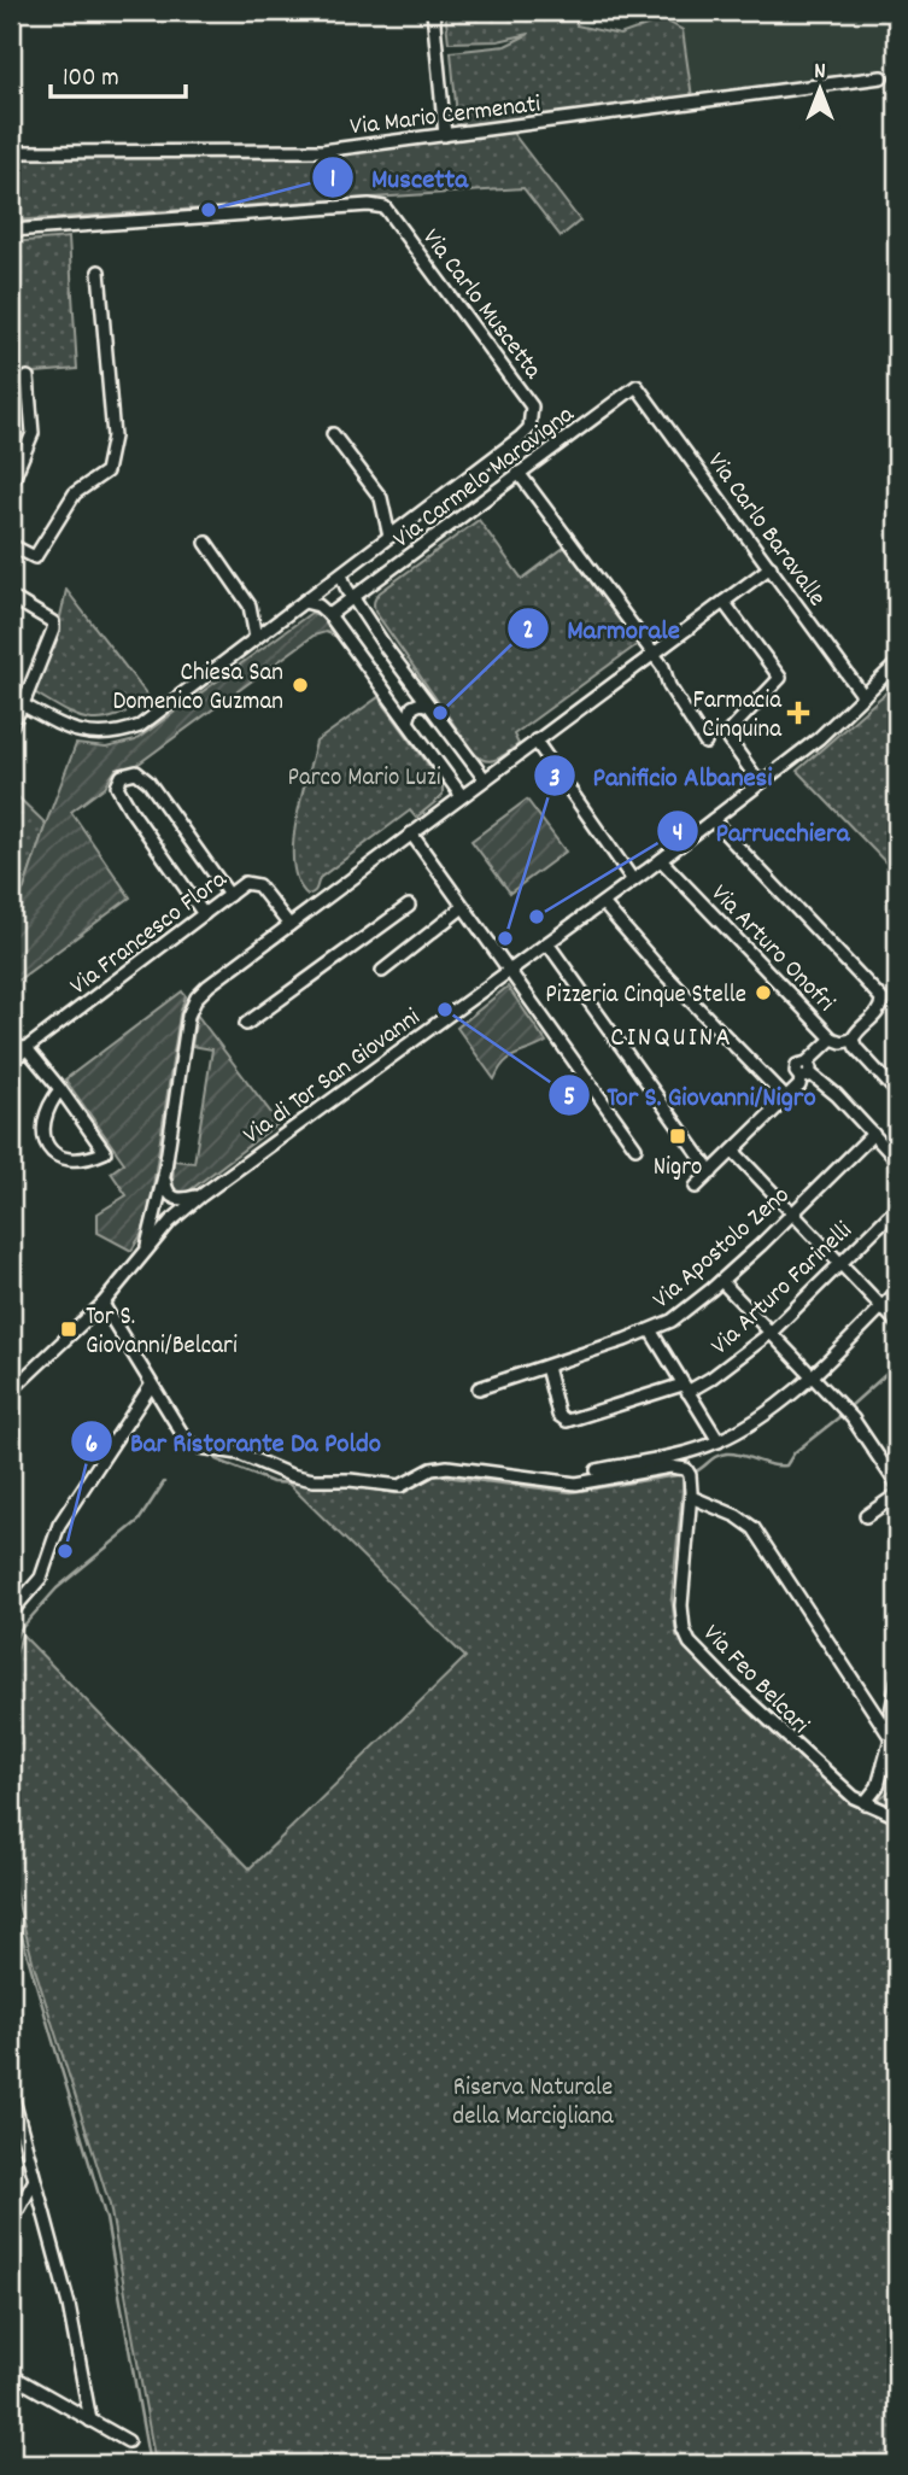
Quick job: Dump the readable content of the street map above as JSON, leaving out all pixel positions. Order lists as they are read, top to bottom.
{
  "streets": {
    "street": [
      "Via Mario Cermenati",
      "Via Carlo Muscetta",
      "Via Carmelo Maravigna",
      "Via Carlo Baravalle",
      "Via Francesco Flora",
      "Via Arturo Onofri",
      "Via di Tor San Giovanni",
      "Via Apostolo Zeno",
      "Via Arturo Farinelli",
      "Via Feo Belcari"
    ]
  },
  "crossings": [
    ["Via Carmelo Maravigna", "Via Carlo Baravalle"],
    ["Via Carlo Baravalle", "Via di Tor San Giovanni"],
    ["Via Arturo Onofri", "Via di Tor San Giovanni"],
    ["Via Apostolo Zeno", "Via Arturo Farinelli"]
  ],
  "districts": ["CINQUINA"],
  "parks": ["Parco Mario Luzi", "Riserva Naturale della Marcigliana"],
  "places": {
    "other": [
      "Muscetta",
      "Chiesa San Domenico Guzman",
      "Marmorale",
      "Parrucchiera",
      "Panificio Albanesi",
      "Pizzeria Cinque Stelle",
      "Tor S. Giovanni/Nigro",
      "Bar Ristorante Da Poldo"
    ],
    "health": ["Farmacia Cinquina"],
    "transit": ["Nigro", "Tor S. Giovanni/Belcari"]
  },
  "scale_bar": "100 m",
  "north": "top"
}
